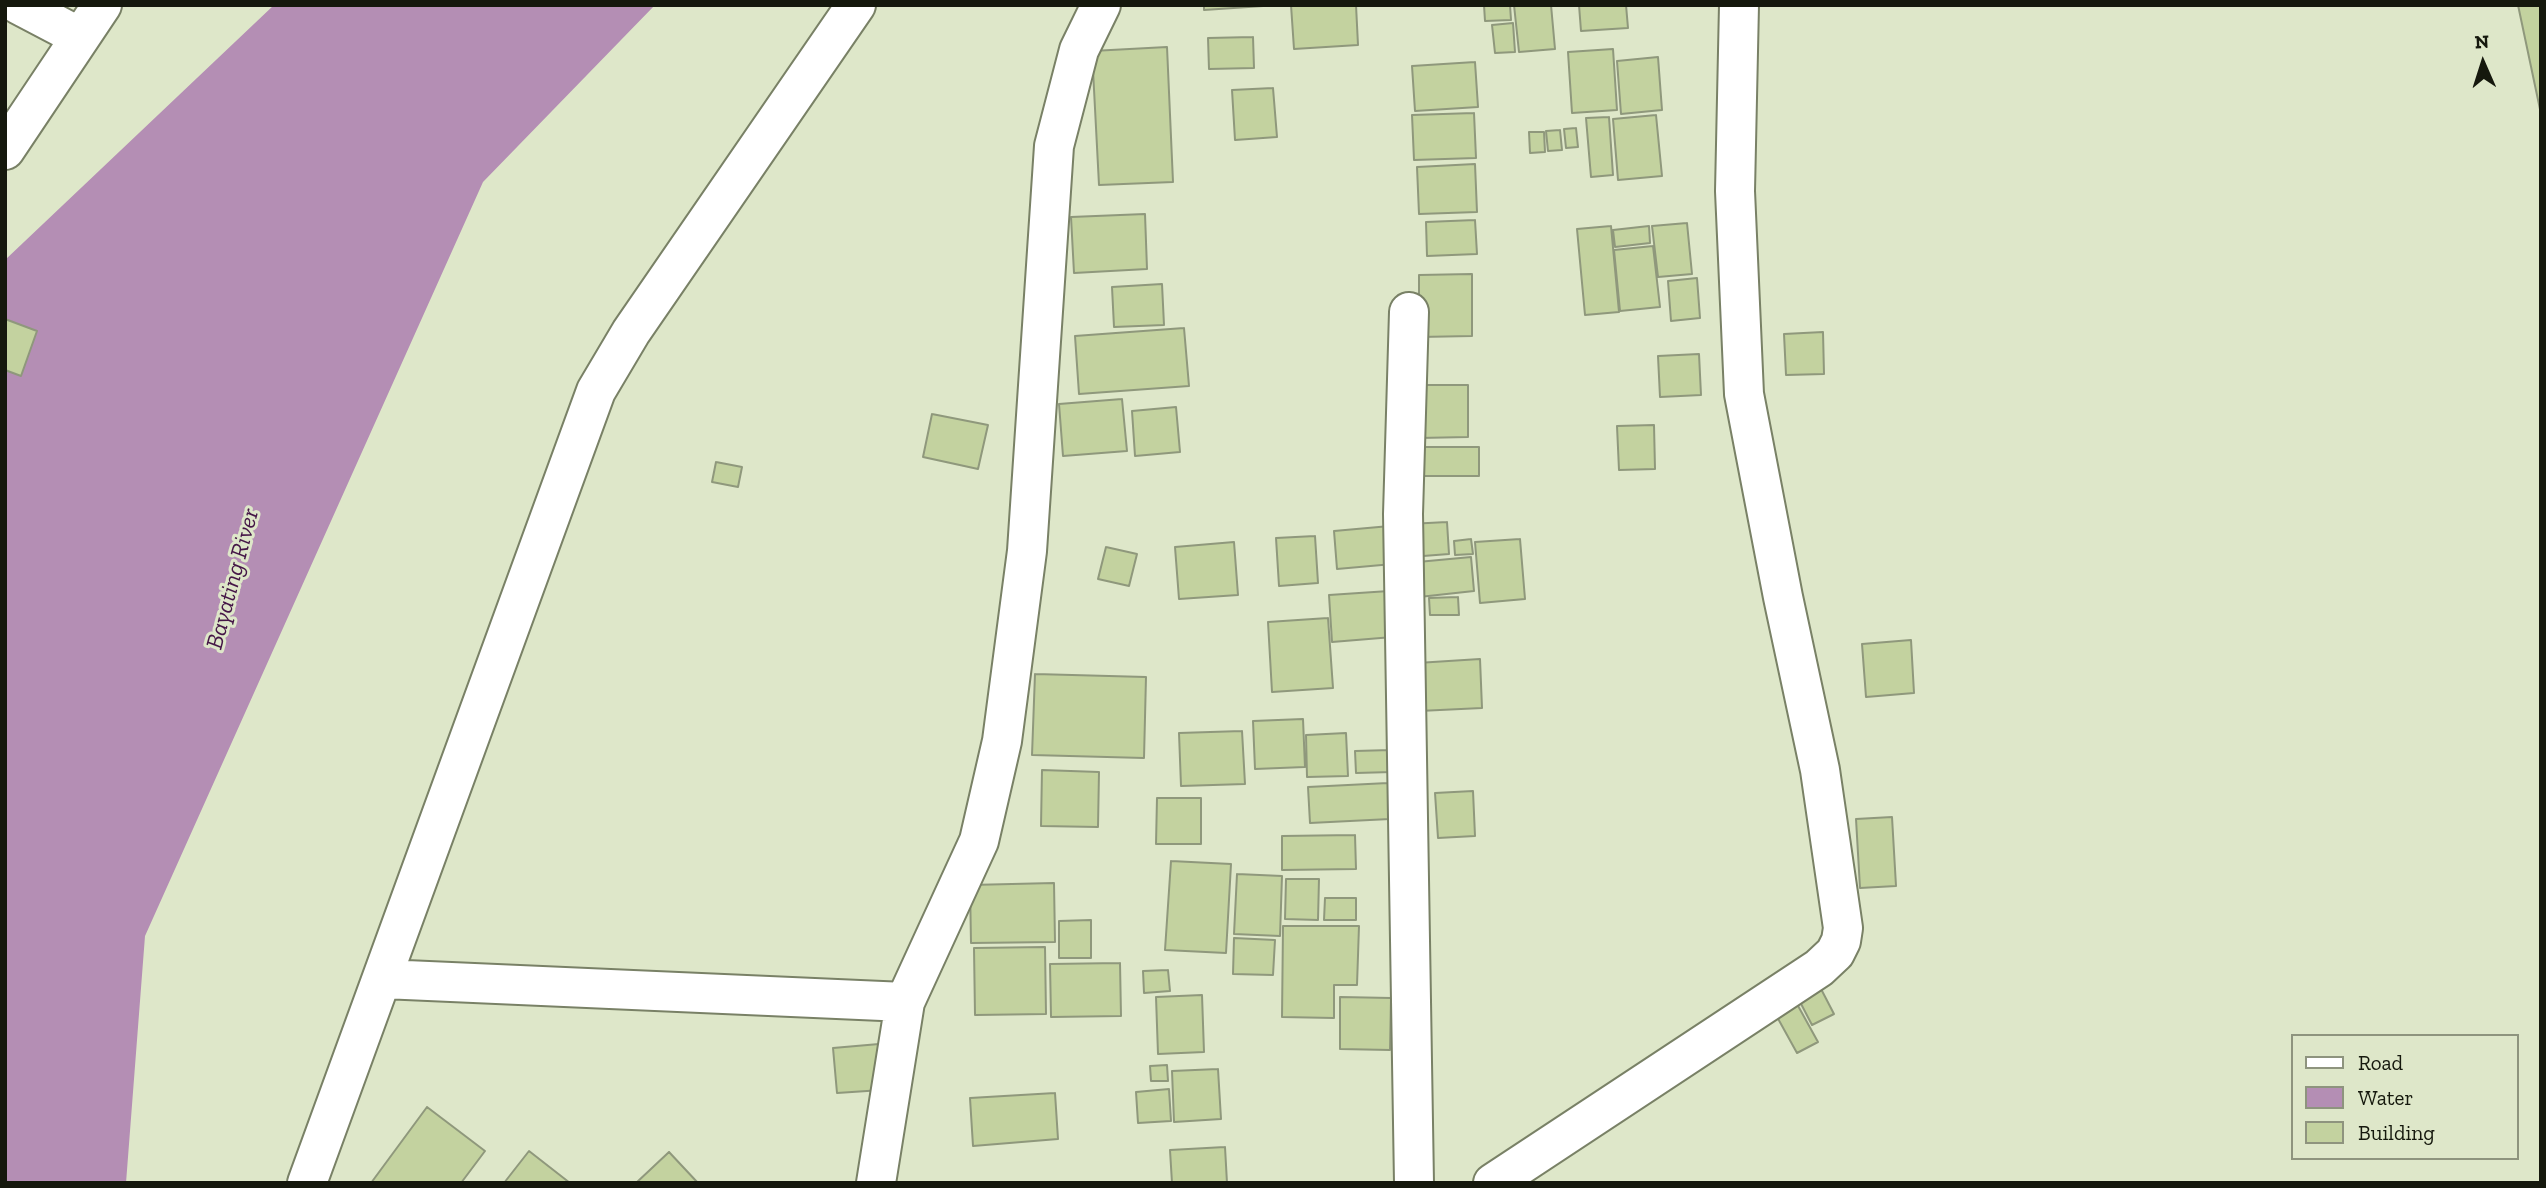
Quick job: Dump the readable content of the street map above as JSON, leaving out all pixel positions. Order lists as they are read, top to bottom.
{
  "water": ["Bayating River"],
  "legend": ["Road", "Water", "Building"],
  "north": "top"
}
